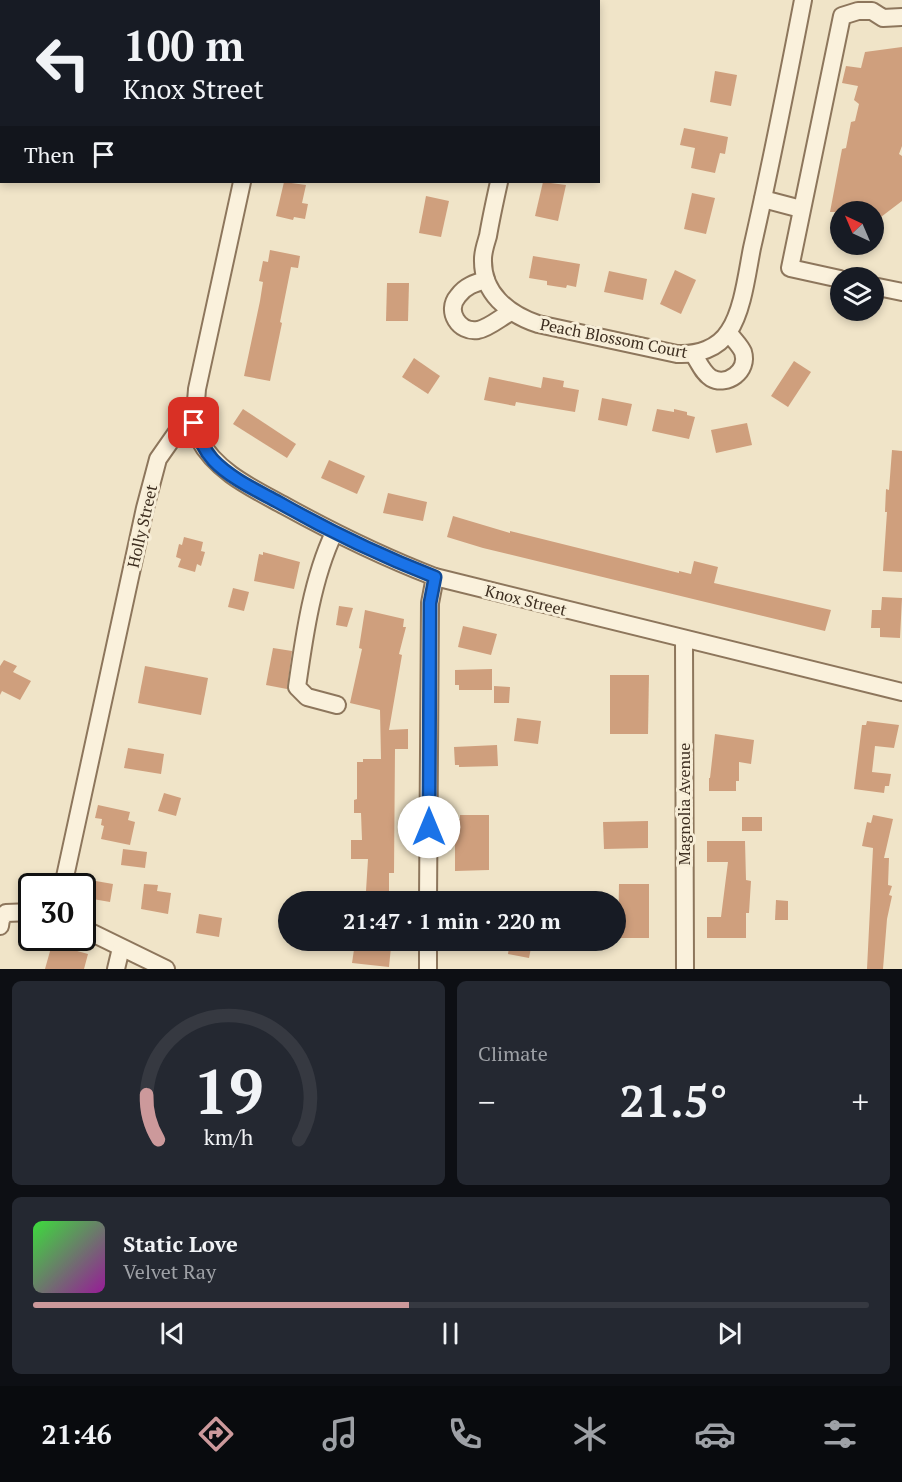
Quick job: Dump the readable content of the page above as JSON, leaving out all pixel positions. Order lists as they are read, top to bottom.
{
  "streets": {
    "street": [
      "Peach Blossom Court",
      "Holly Street",
      "Knox Street",
      "Magnolia Avenue"
    ]
  },
  "crossings": [
    ["Holly Street", "Knox Street"],
    ["Knox Street", "Magnolia Avenue"]
  ],
  "north": "top left",
  "page": {
    "turn": ["100 m", "Knox Street"],
    "then": "Then",
    "limit": "30",
    "trip": "21:47 · 1 min · 220 m",
    "tile": "Climate",
    "heat": ["−", "21.5°", "+"],
    "song": ["Static Love", "Velvet Ray"],
    "tabs": "21:46",
    "gauge": ["19", "km/h"]
  }
}
